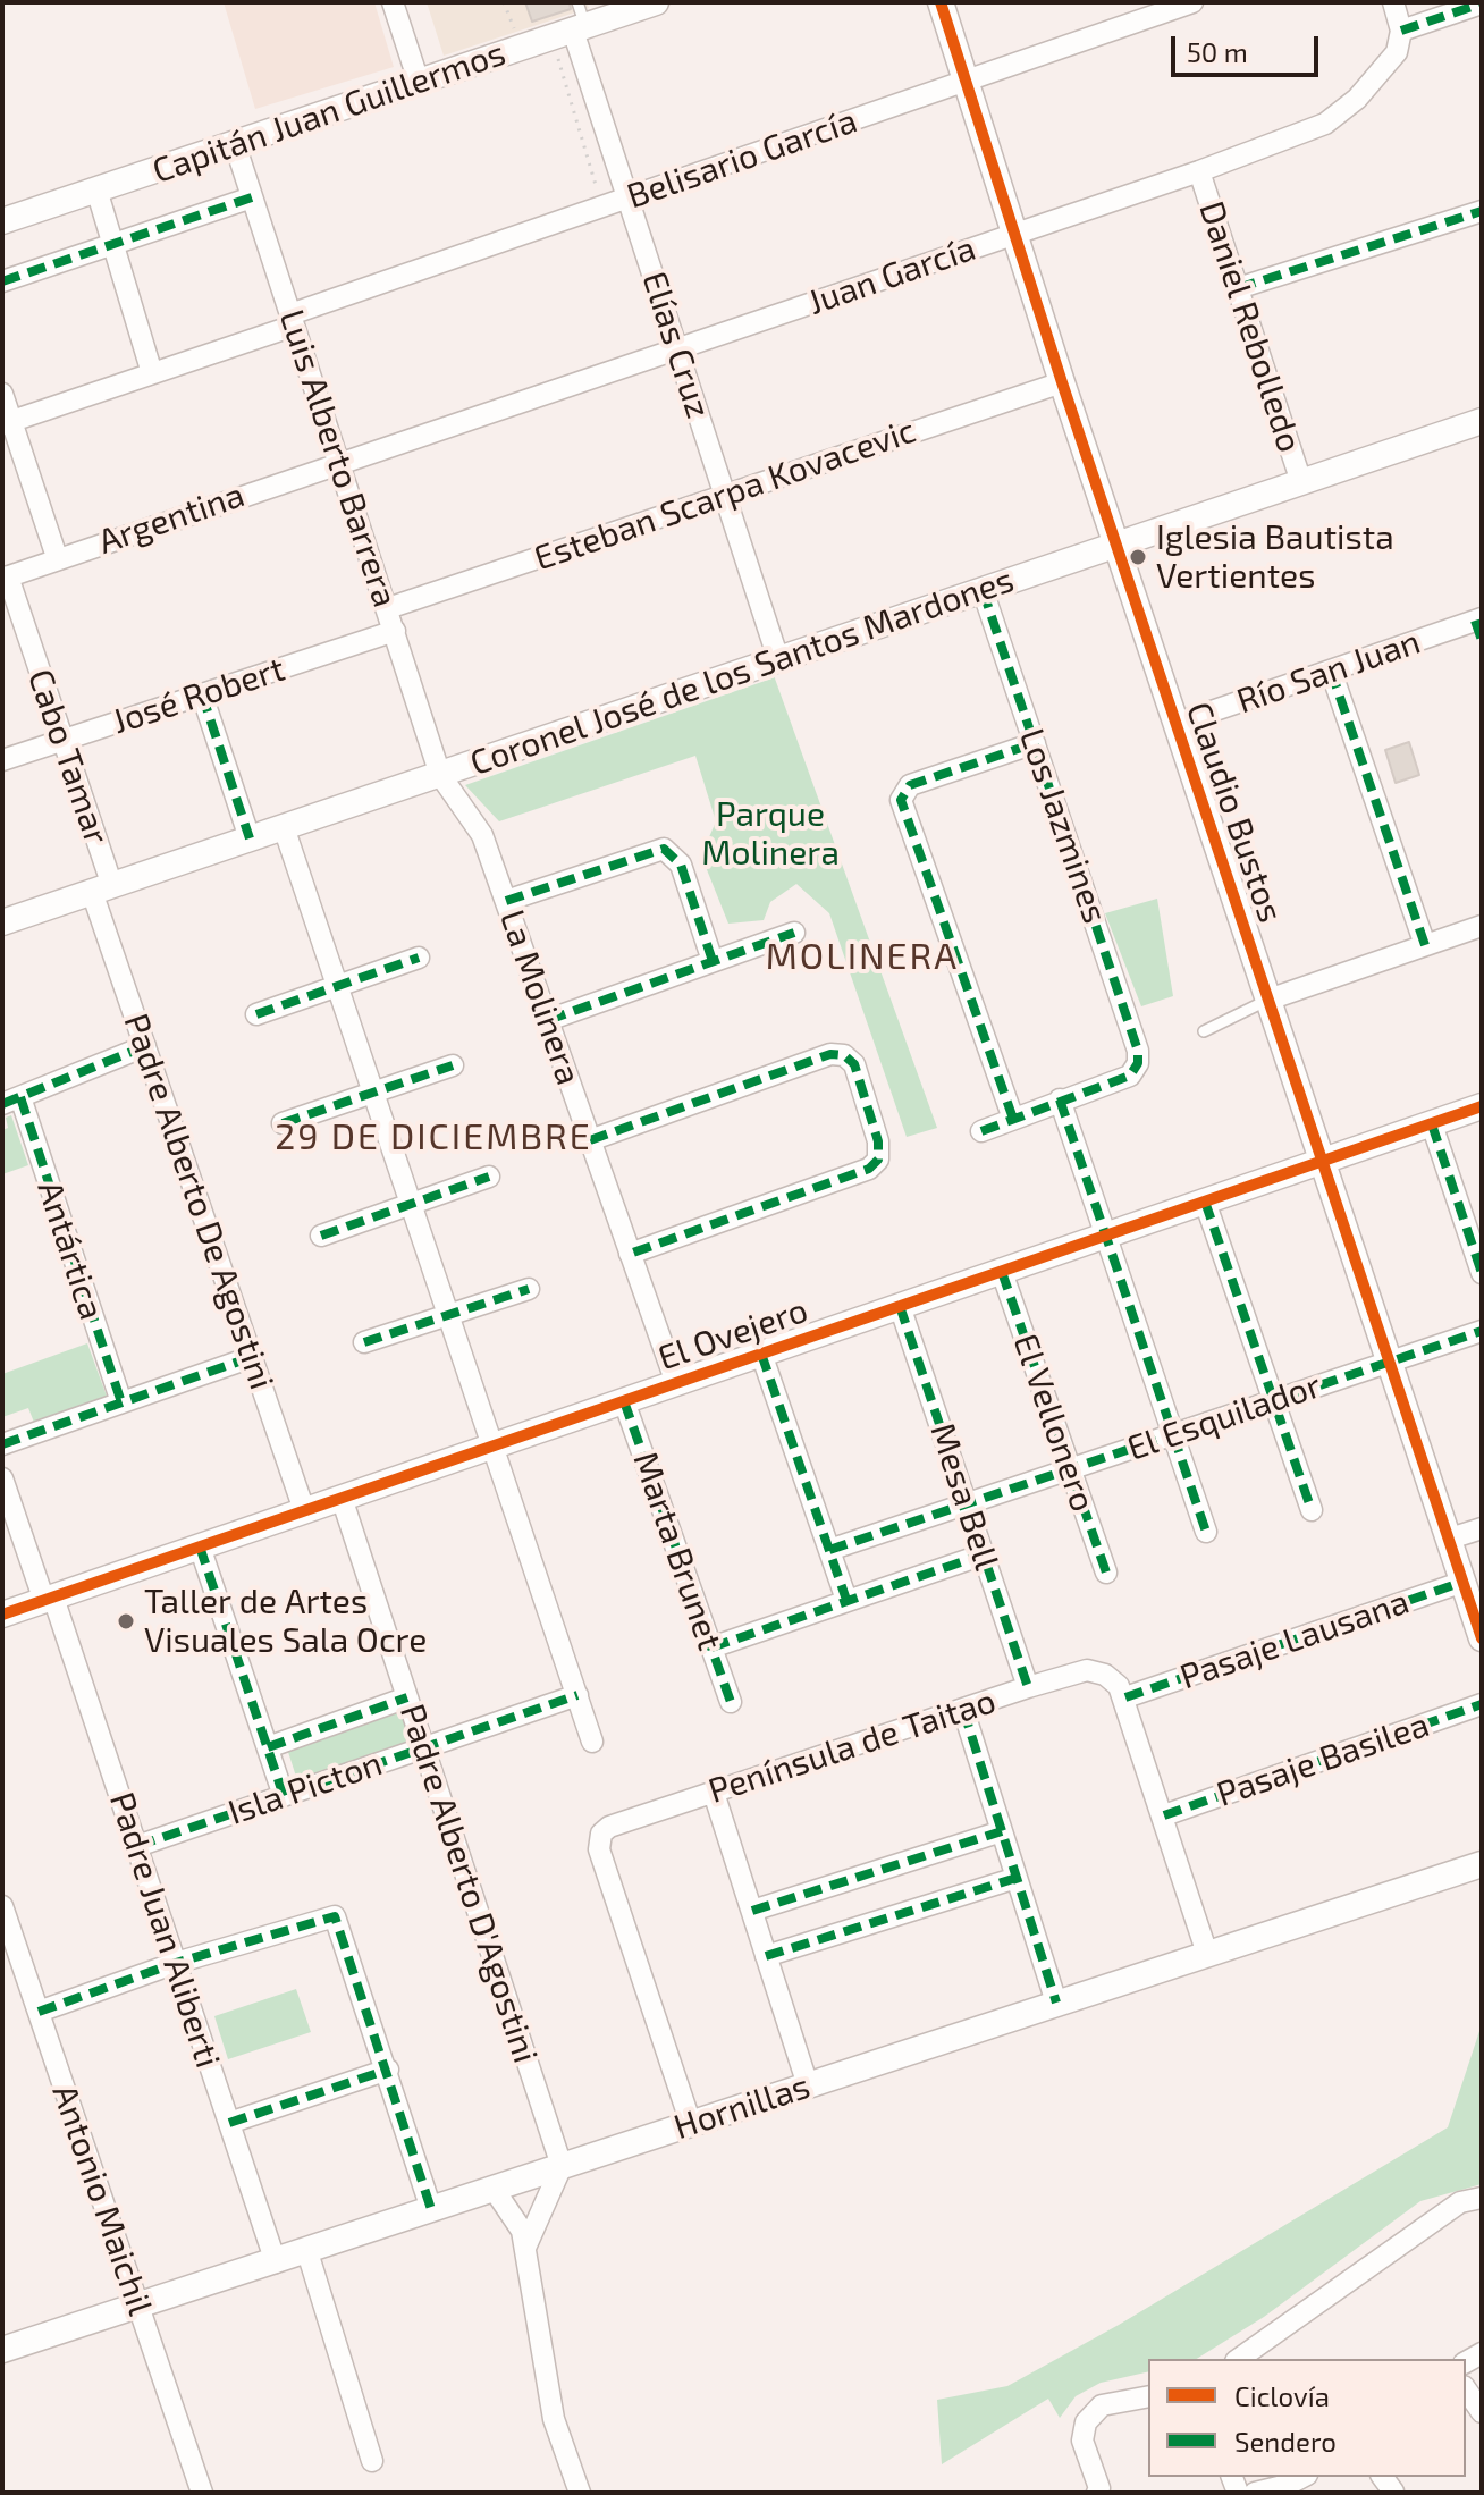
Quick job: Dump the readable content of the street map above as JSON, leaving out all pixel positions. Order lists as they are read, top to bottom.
{
  "streets": {
    "street": [
      "Capitán Juan Guillermos",
      "Belisario García",
      "Juan García",
      "Daniel Rebolledo",
      "Elías Cruz",
      "Luis Alberto Barrera",
      "Esteban Scarpa Kovacevic",
      "Argentina",
      "Coronel José de los Santos Mardones",
      "Río San Juan",
      "José Robert",
      "Cabo Tamar",
      "Claudio Bustos",
      "Los Jazmines",
      "La Molinera",
      "Padre Alberto De Agostini",
      "Antártica",
      "El Ovejero",
      "El Esquilador",
      "El Vellonero",
      "Mesa Bell",
      "Marta Brunet",
      "Pasaje Lausana",
      "Península de Taitao",
      "Pasaje Basilea",
      "Isla Picton",
      "Padre Alberto D'Agostini",
      "Padre Juan Aliberti",
      "Hornillas",
      "Antonio Maichil"
    ]
  },
  "crossings": [
    ["Capitán Juan Guillermos", "Elías Cruz"],
    ["Capitán Juan Guillermos", "Luis Alberto Barrera"],
    ["Belisario García", "Elías Cruz"],
    ["Belisario García", "Luis Alberto Barrera"],
    ["Belisario García", "Claudio Bustos"],
    ["Juan García", "Daniel Rebolledo"],
    ["Juan García", "Elías Cruz"],
    ["Juan García", "Luis Alberto Barrera"],
    ["Juan García", "Argentina"],
    ["Juan García", "Claudio Bustos"],
    ["Daniel Rebolledo", "Coronel José de los Santos Mardones"],
    ["Elías Cruz", "Esteban Scarpa Kovacevic"],
    ["Elías Cruz", "Coronel José de los Santos Mardones"],
    ["Luis Alberto Barrera", "Esteban Scarpa Kovacevic"],
    ["Luis Alberto Barrera", "Argentina"],
    ["Luis Alberto Barrera", "Coronel José de los Santos Mardones"],
    ["Luis Alberto Barrera", "José Robert"],
    ["Luis Alberto Barrera", "La Molinera"],
    ["Esteban Scarpa Kovacevic", "Claudio Bustos"],
    ["Argentina", "Cabo Tamar"],
    ["Coronel José de los Santos Mardones", "Cabo Tamar"],
    ["Coronel José de los Santos Mardones", "Claudio Bustos"],
    ["Coronel José de los Santos Mardones", "Los Jazmines"],
    ["Coronel José de los Santos Mardones", "La Molinera"],
    ["Coronel José de los Santos Mardones", "Padre Alberto De Agostini"],
    ["Río San Juan", "Claudio Bustos"],
    ["José Robert", "Cabo Tamar"],
    ["Cabo Tamar", "Padre Alberto De Agostini"],
    ["Claudio Bustos", "El Ovejero"],
    ["Claudio Bustos", "El Esquilador"],
    ["Claudio Bustos", "Pasaje Lausana"],
    ["La Molinera", "El Ovejero"],
    ["Padre Alberto De Agostini", "El Ovejero"],
    ["El Ovejero", "El Vellonero"],
    ["El Ovejero", "Mesa Bell"],
    ["El Ovejero", "Marta Brunet"],
    ["El Ovejero", "Padre Alberto D'Agostini"],
    ["El Ovejero", "Padre Juan Aliberti"],
    ["El Esquilador", "El Vellonero"],
    ["El Esquilador", "Mesa Bell"],
    ["Mesa Bell", "Península de Taitao"],
    ["Pasaje Lausana", "Península de Taitao"],
    ["Península de Taitao", "Hornillas"],
    ["Isla Picton", "Padre Alberto D'Agostini"],
    ["Isla Picton", "Padre Juan Aliberti"],
    ["Padre Alberto D'Agostini", "Hornillas"],
    ["Padre Juan Aliberti", "Hornillas"],
    ["Hornillas", "Antonio Maichil"]
  ],
  "districts": ["MOLINERA", "29 DE DICIEMBRE"],
  "parks": ["Parque Molinera"],
  "places": ["Iglesia Bautista Vertientes", "Taller de Artes Visuales Sala Ocre"],
  "legend": ["Ciclovía", "Sendero"],
  "scale_bar": "50 m"
}
